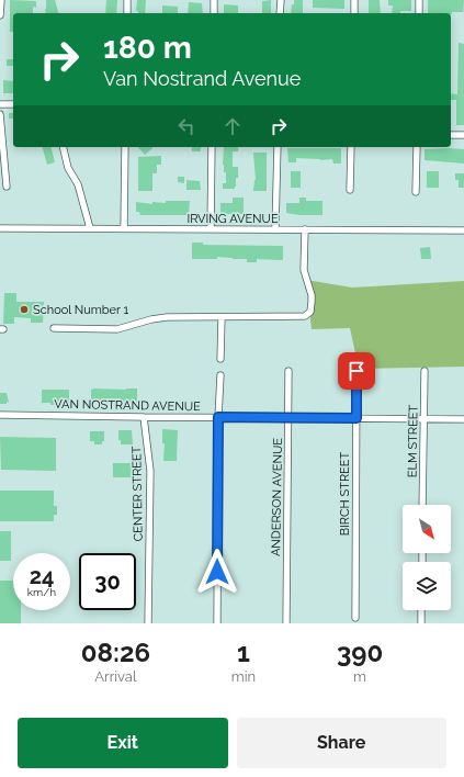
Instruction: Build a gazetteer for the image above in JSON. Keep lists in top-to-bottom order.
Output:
{
  "streets": {
    "street": [
      "IRVING AVENUE",
      "VAN NOSTRAND AVENUE",
      "ELM STREET",
      "CENTER STREET",
      "BIRCH STREET",
      "ANDERSON AVENUE"
    ]
  },
  "crossings": [
    ["VAN NOSTRAND AVENUE", "ELM STREET"],
    ["VAN NOSTRAND AVENUE", "CENTER STREET"],
    ["VAN NOSTRAND AVENUE", "BIRCH STREET"],
    ["VAN NOSTRAND AVENUE", "ANDERSON AVENUE"]
  ],
  "places": ["School Number 1"],
  "north": "bottom right",
  "page": {
    "turn": ["180 m", "Van Nostrand Avenue"],
    "speed": "24 km/h",
    "limit": "30",
    "eta": [
      "08:26",
      "Arrival",
      "1",
      "min",
      "390",
      "m"
    ],
    "buttons": ["Exit", "Share"]
  }
}
